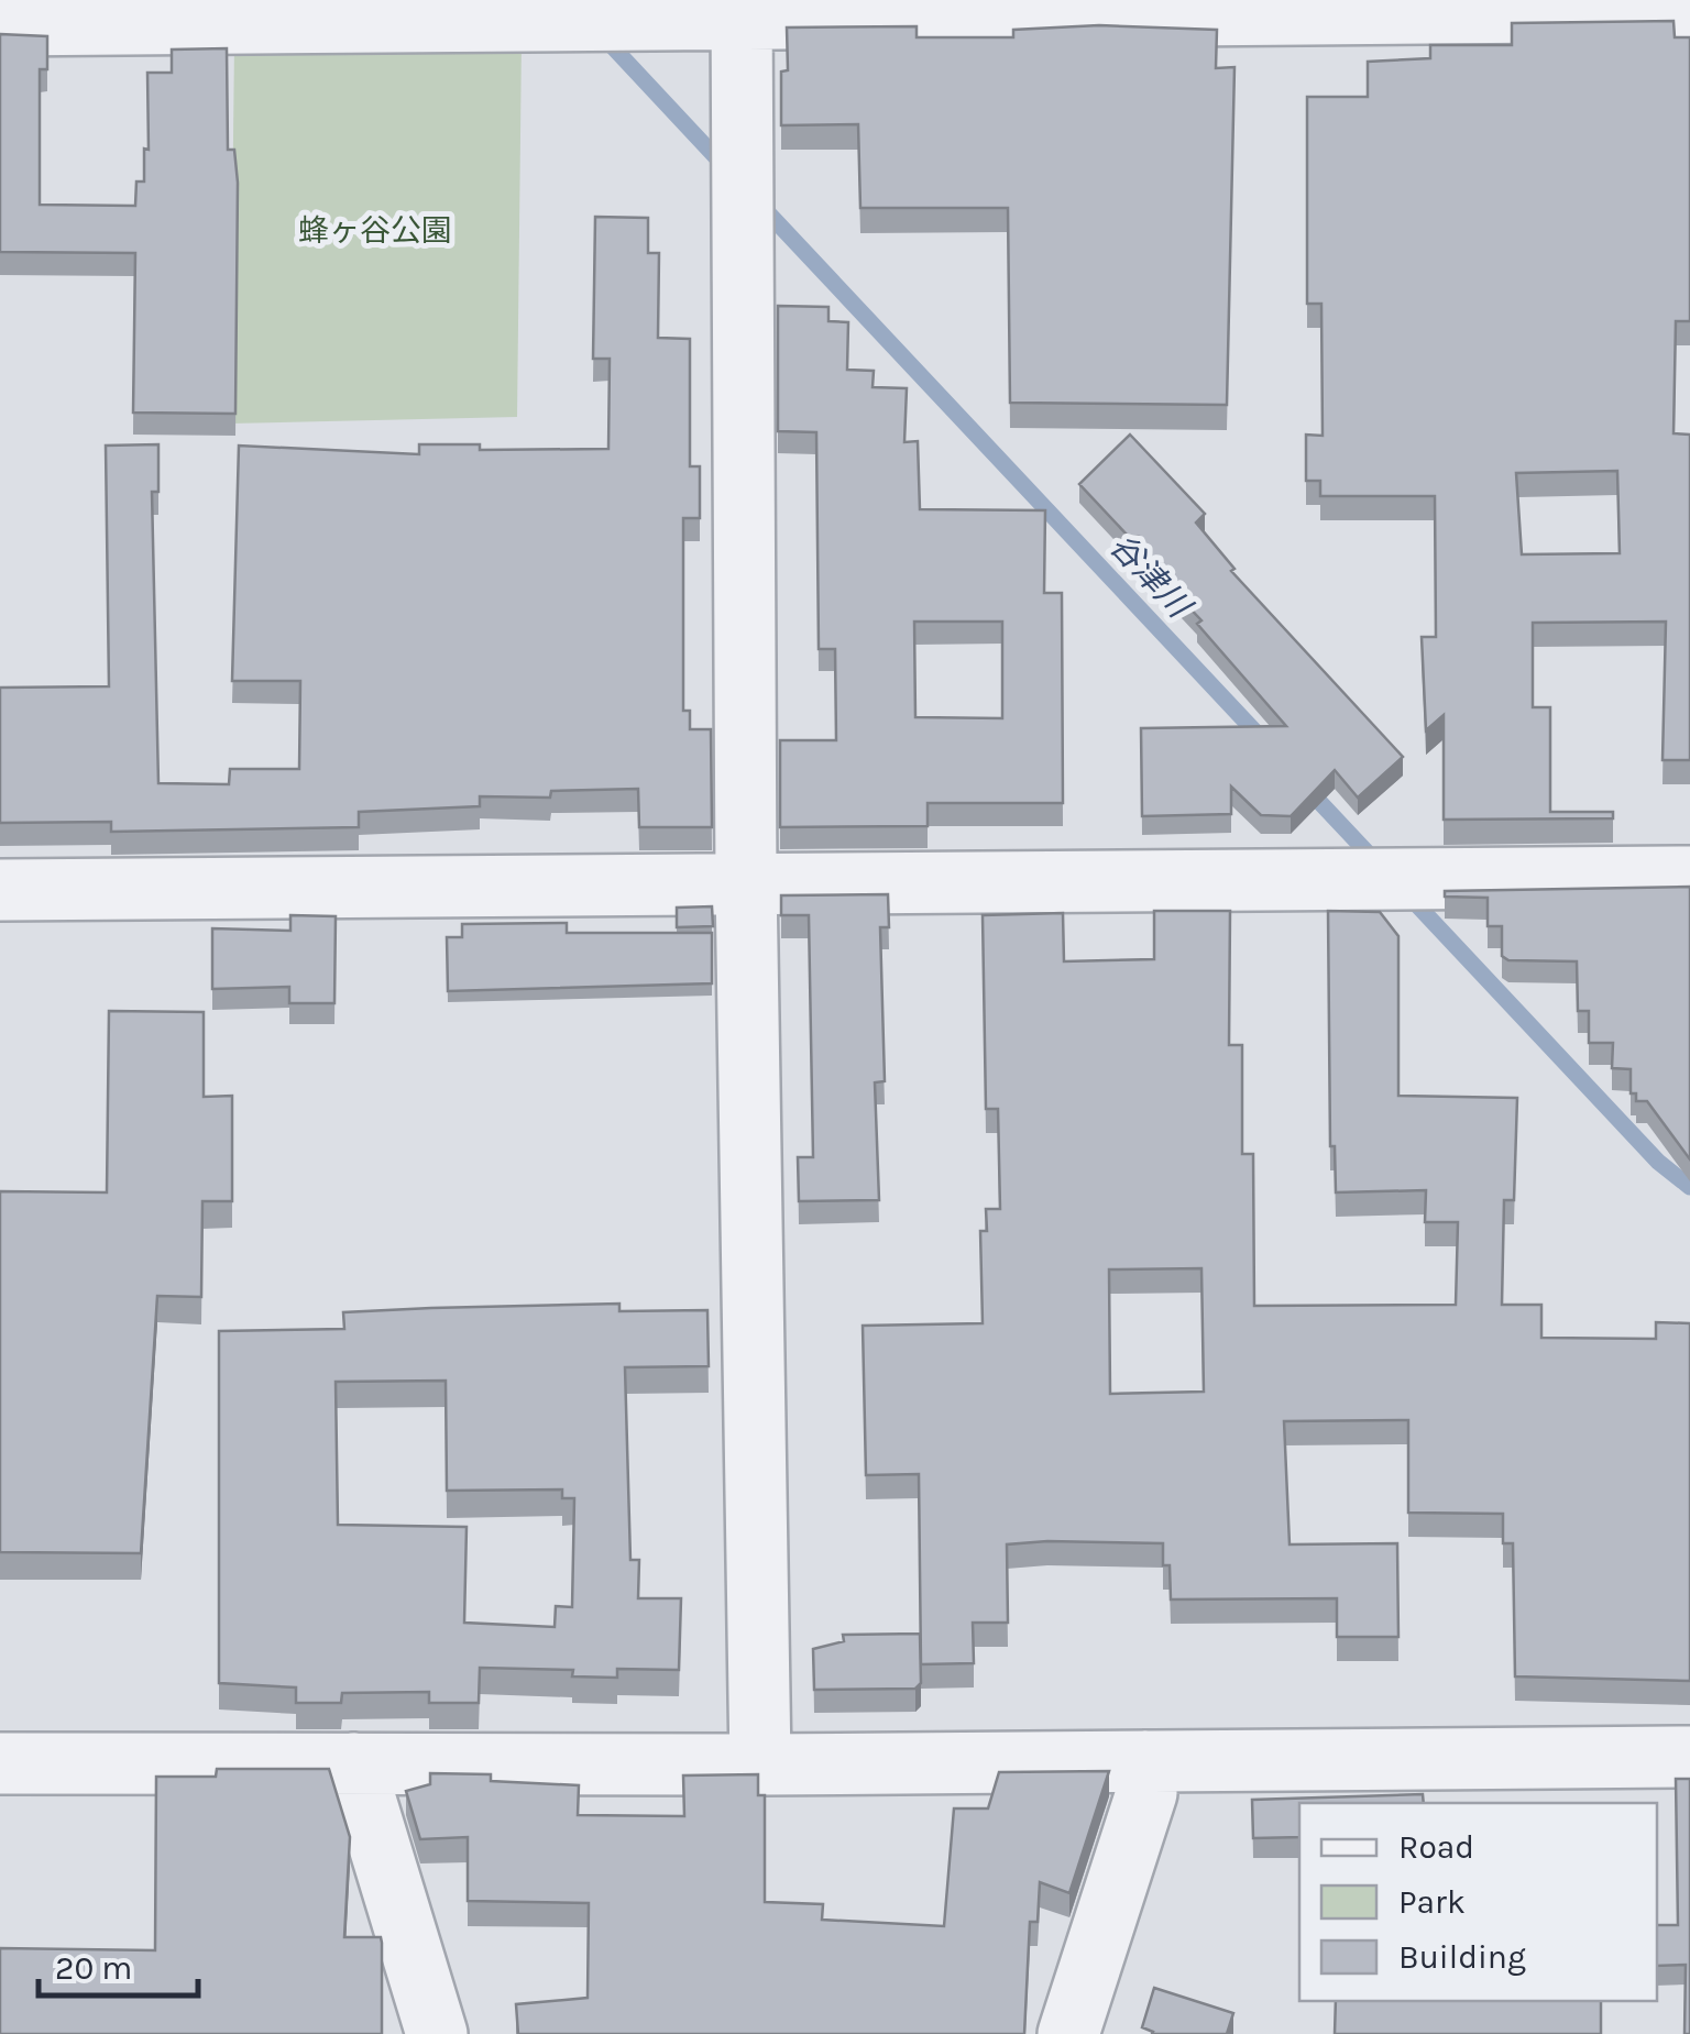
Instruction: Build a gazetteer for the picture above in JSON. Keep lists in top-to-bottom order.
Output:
{
  "water": ["谷津川"],
  "parks": ["蜂ヶ谷公園"],
  "legend": ["Road", "Park", "Building"],
  "scale_bar": "20 m"
}
